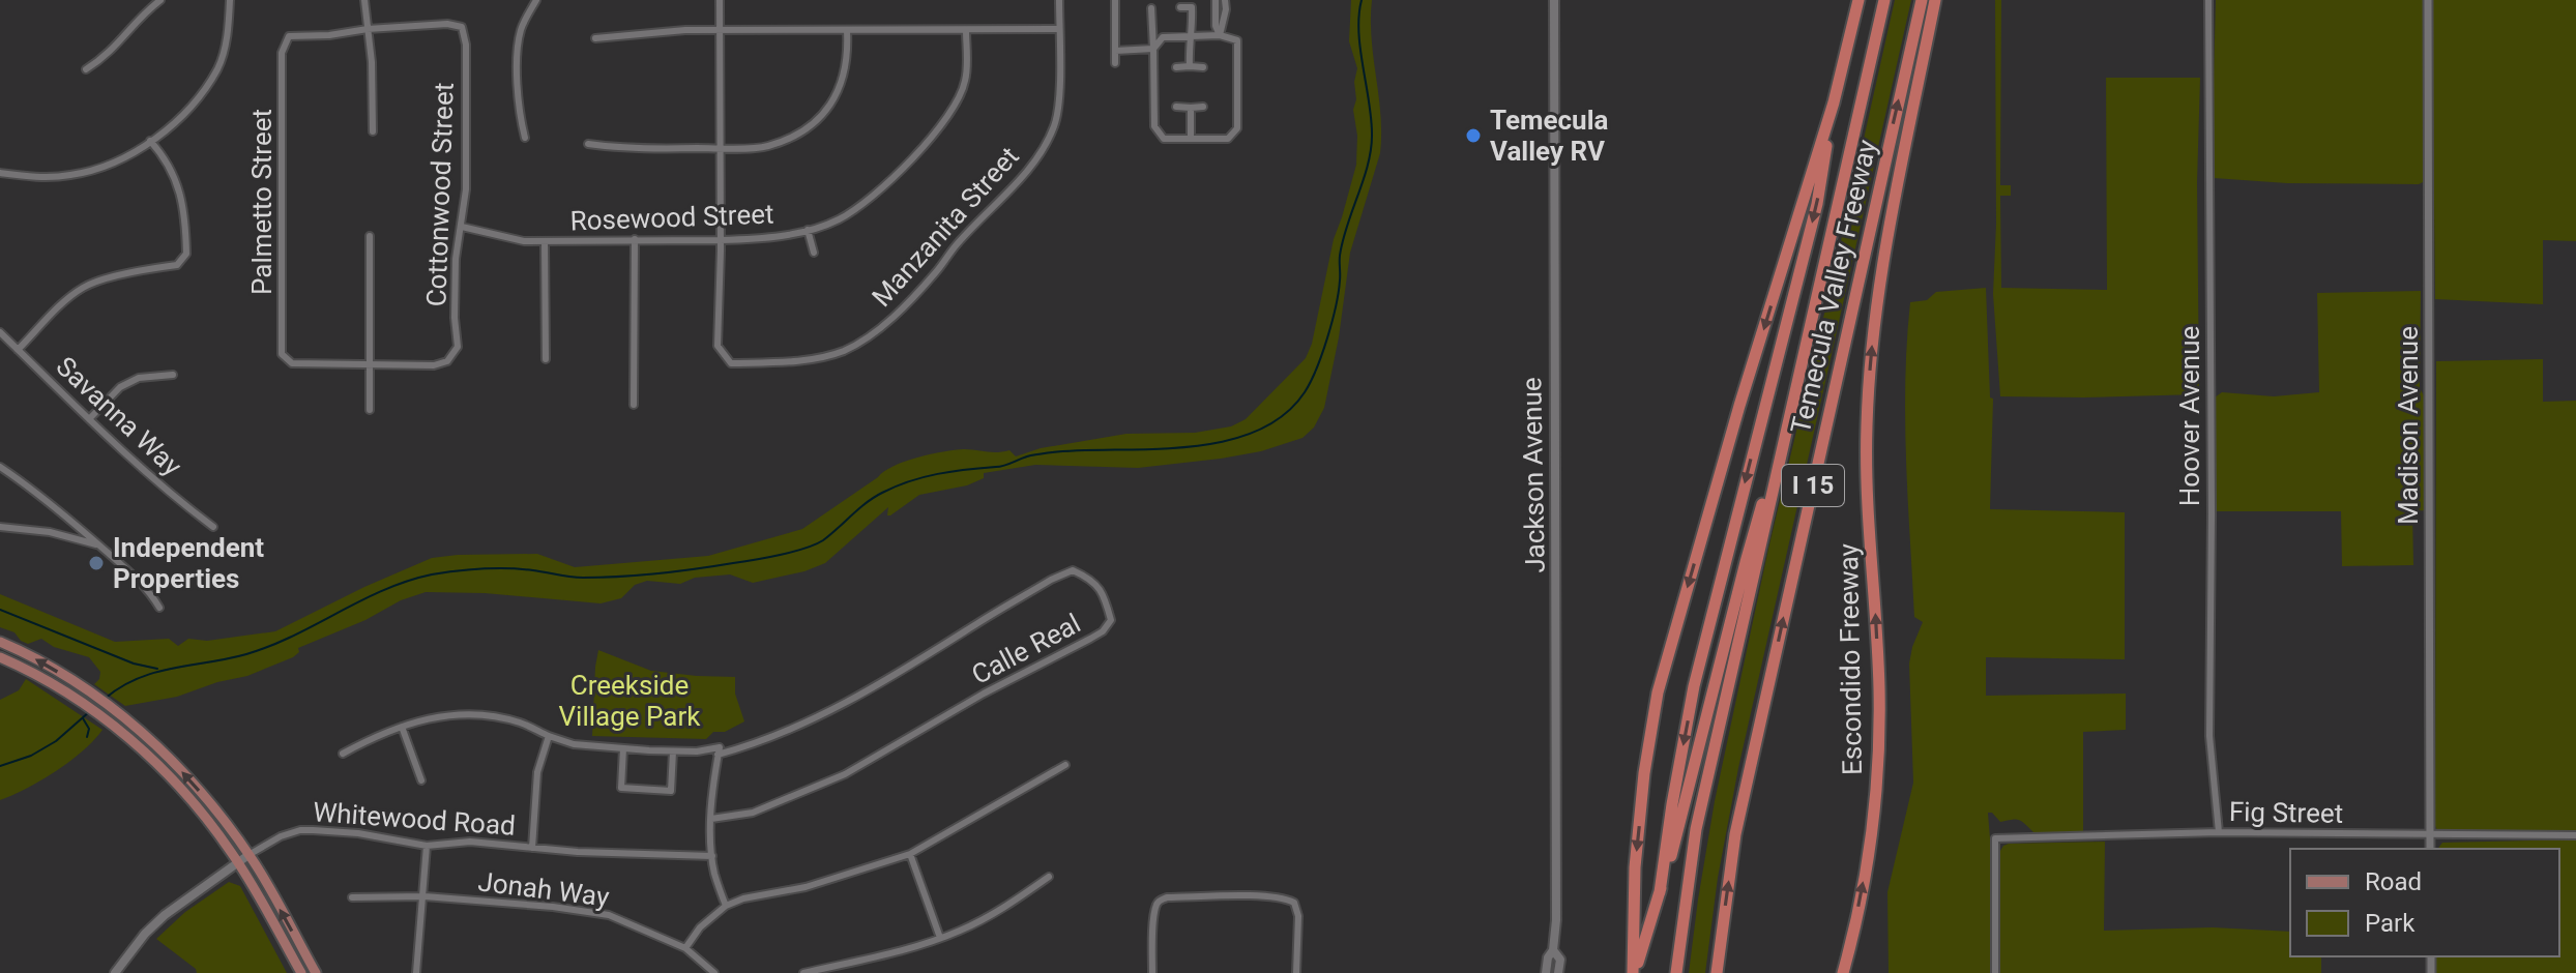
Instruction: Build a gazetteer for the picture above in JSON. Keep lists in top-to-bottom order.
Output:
{
  "streets": {
    "highway": ["Temecula Valley Freeway", "I 15", "Escondido Freeway"],
    "main road": ["Jackson Avenue", "Whitewood Road"],
    "street": [
      "Cottonwood Street",
      "Palmetto Street",
      "Rosewood Street",
      "Manzanita Street",
      "Savanna Way",
      "Hoover Avenue",
      "Madison Avenue",
      "Calle Real",
      "Fig Street",
      "Jonah Way"
    ]
  },
  "crossings": [
    ["Cottonwood Street", "Palmetto Street"],
    ["Cottonwood Street", "Rosewood Street"],
    ["Rosewood Street", "Manzanita Street"],
    ["Temecula Valley Freeway", "I 15"],
    ["Hoover Avenue", "Fig Street"],
    ["Madison Avenue", "Fig Street"]
  ],
  "parks": ["Creekside Village Park"],
  "places": ["Temecula Valley RV", "Independent Properties"],
  "legend": ["Road", "Park"]
}
